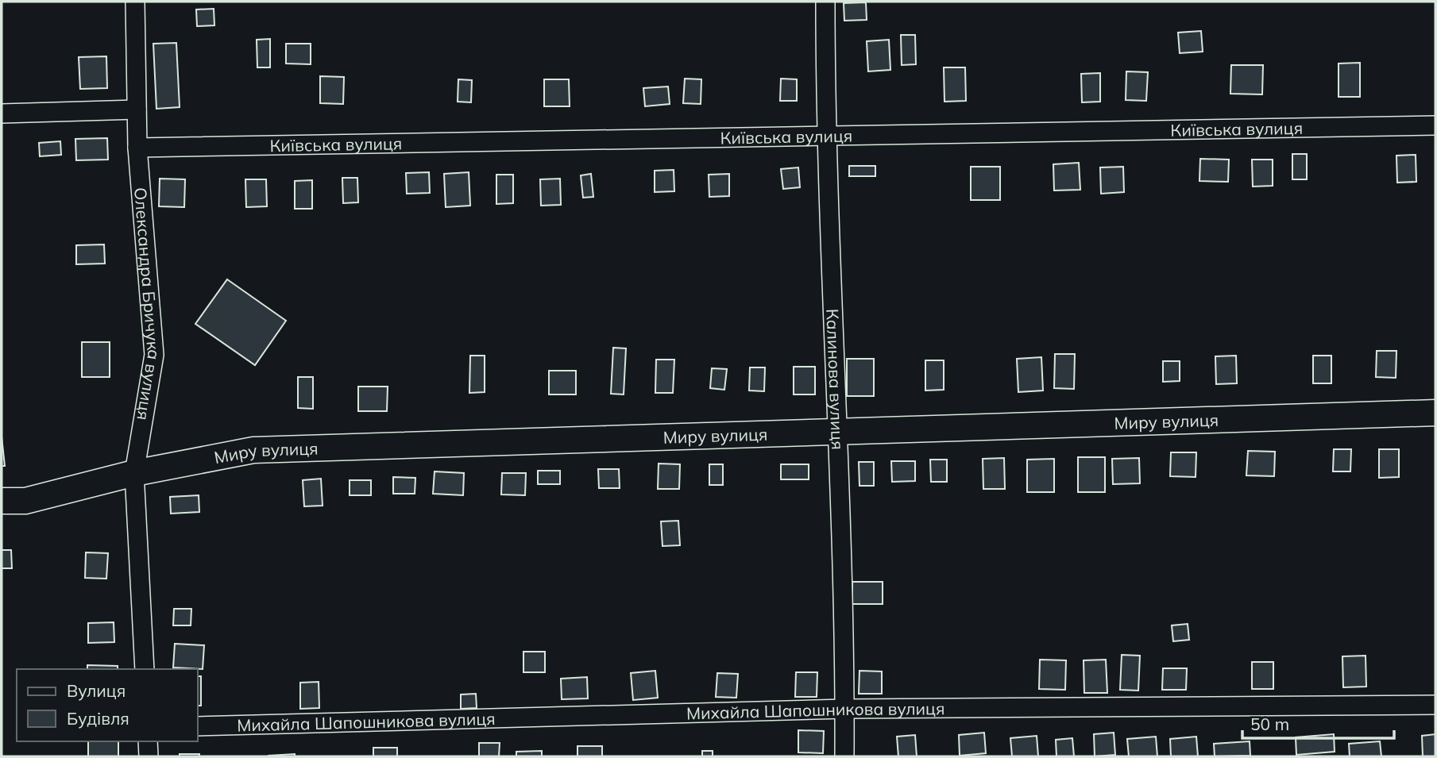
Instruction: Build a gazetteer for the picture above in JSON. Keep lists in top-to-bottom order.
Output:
{
  "streets": {
    "main road": ["Миру вулиця"],
    "street": [
      "Київська вулиця",
      "Олександра Бричука вулиця",
      "Калинова вулиця",
      "Михайла Шапошникова вулиця"
    ]
  },
  "crossings": [
    ["Київська вулиця", "Олександра Бричука вулиця"],
    ["Київська вулиця", "Калинова вулиця"],
    ["Олександра Бричука вулиця", "Миру вулиця"],
    ["Калинова вулиця", "Миру вулиця"],
    ["Калинова вулиця", "Михайла Шапошникова вулиця"]
  ],
  "legend": ["Вулиця", "Будівля"],
  "scale_bar": "50 m"
}
